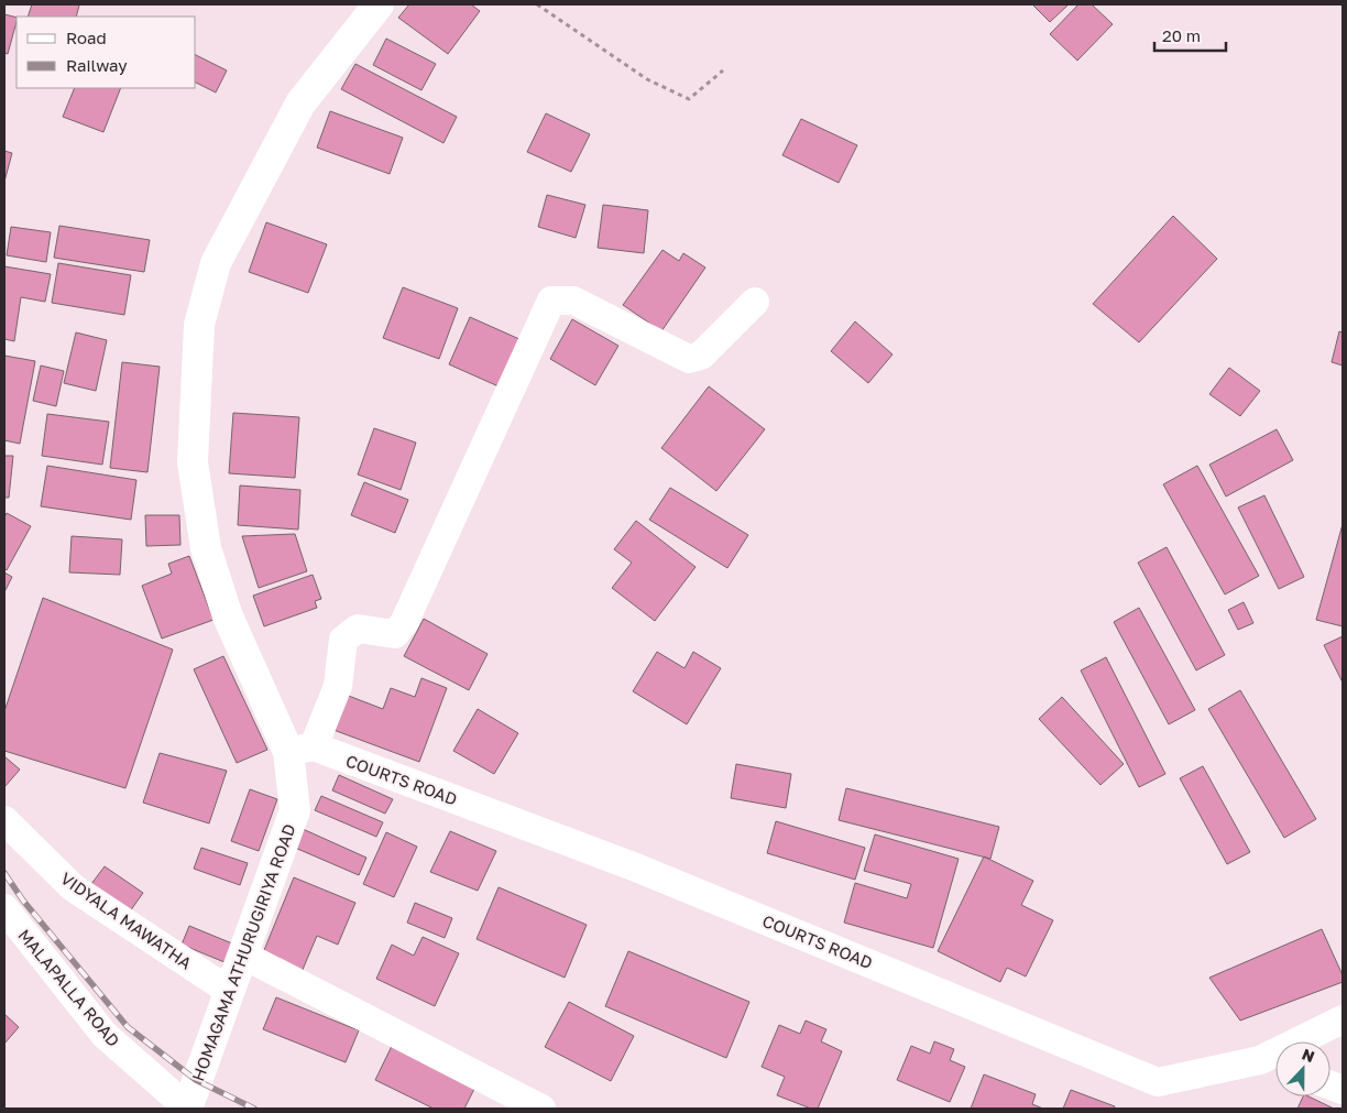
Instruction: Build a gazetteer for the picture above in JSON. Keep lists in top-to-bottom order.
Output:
{
  "streets": {
    "main road": ["HOMAGAMA ATHURUGIRIYA ROAD"],
    "street": ["COURTS ROAD", "VIDYALA MAWATHA", "MALAPALLA ROAD"]
  },
  "crossings": [
    ["COURTS ROAD", "HOMAGAMA ATHURUGIRIYA ROAD"],
    ["VIDYALA MAWATHA", "HOMAGAMA ATHURUGIRIYA ROAD"],
    ["HOMAGAMA ATHURUGIRIYA ROAD", "MALAPALLA ROAD"]
  ],
  "legend": ["Road", "Railway"],
  "scale_bar": "20 m",
  "north": "top"
}
